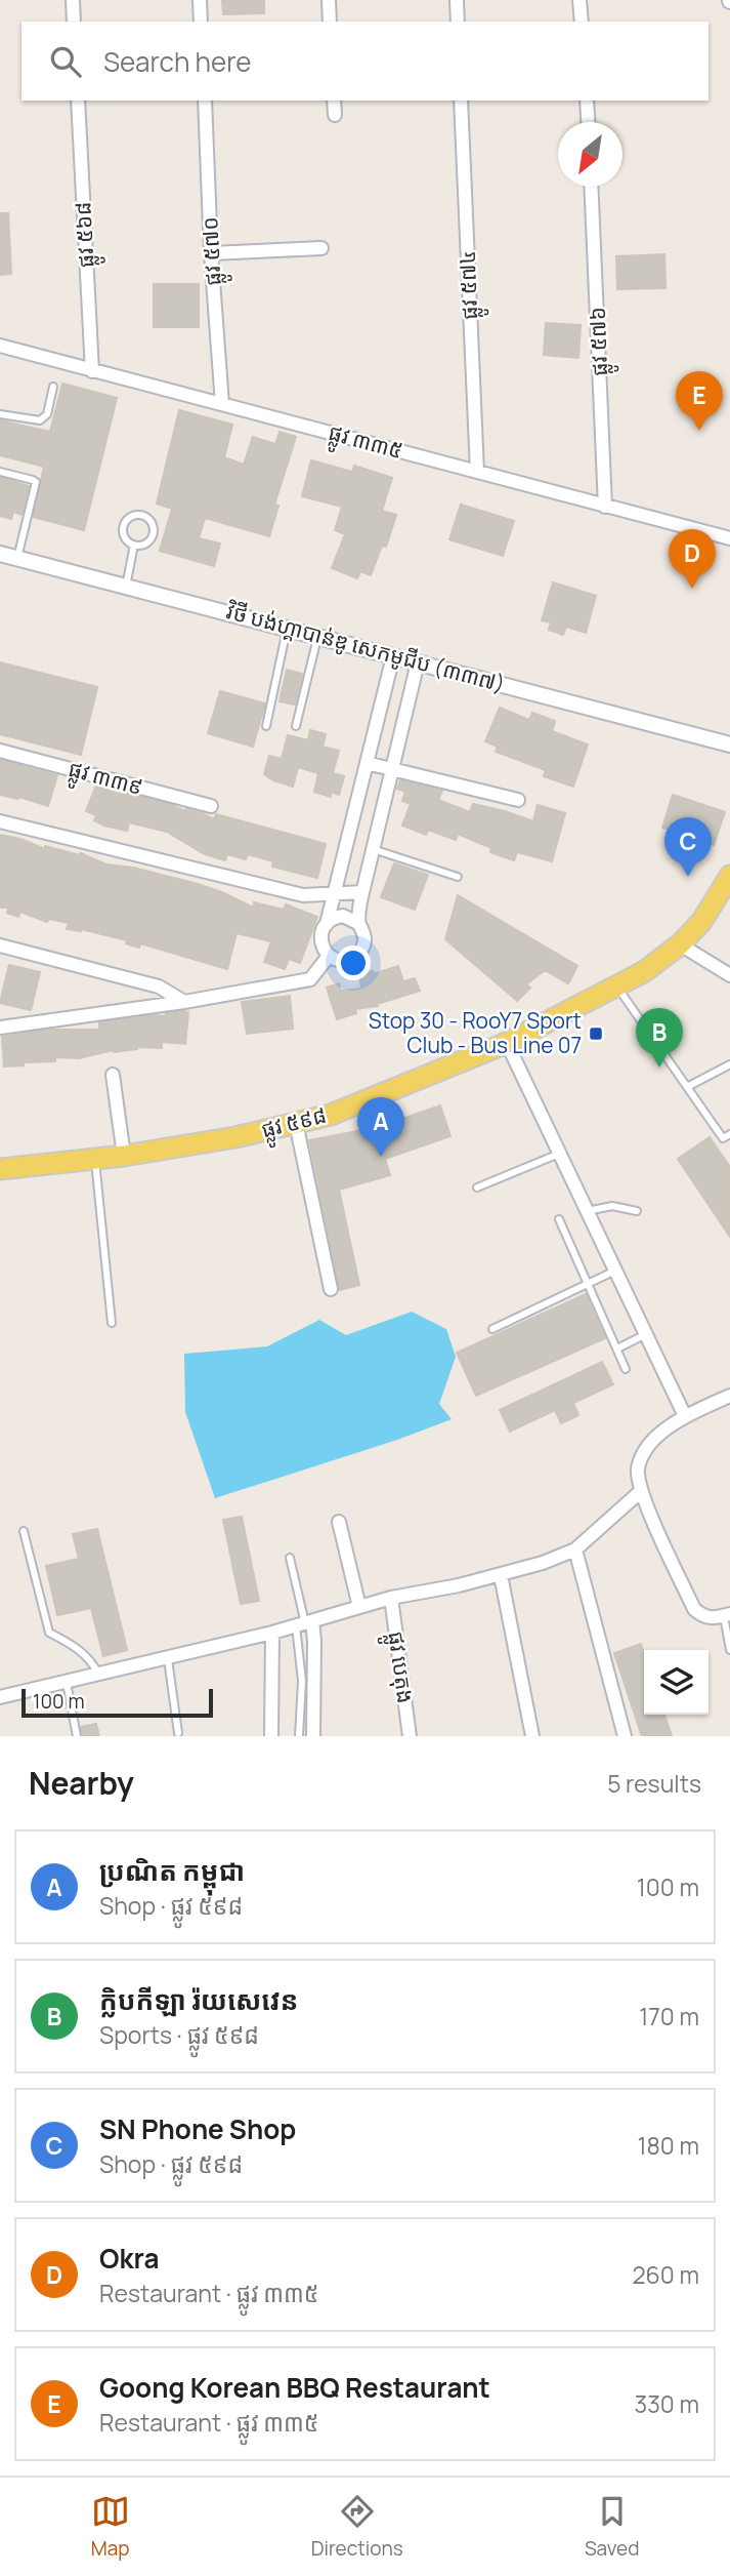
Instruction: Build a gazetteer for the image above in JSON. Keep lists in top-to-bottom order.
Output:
{
  "streets": {
    "main road": ["ផ្លូវ ៥៩៨"],
    "street": [
      "ផ្លូវ ៥៦៨",
      "ផ្លូវ ៥៧០",
      "ផ្លូវ ៥៧៤",
      "ផ្លូវ ៥៧៦",
      "ផ្លូវ ៣៣៥",
      "វិថី បង់ហ្គាបាន់ឌូ សេកមូជីប (៣៣៧)",
      "ផ្លូវ ៣៣៩",
      "ផ្លូវ បេតុង"
    ]
  },
  "crossings": [
    ["ផ្លូវ ៥៦៨", "ផ្លូវ ៣៣៥"],
    ["ផ្លូវ ៥៧០", "ផ្លូវ ៣៣៥"],
    ["ផ្លូវ ៥៧៤", "ផ្លូវ ៣៣៥"],
    ["ផ្លូវ ៥៧៦", "ផ្លូវ ៣៣៥"]
  ],
  "places": {
    "transit": ["Stop 30 - RooY7 Sport Club - Bus Line 07"]
  },
  "scale_bar": "100 m",
  "north": "bottom left",
  "page": {
    "search": "Search here",
    "pins": [
      "E",
      "D",
      "C",
      "B",
      "A"
    ],
    "scale": "100 m",
    "heading": ["Nearby", "5 results"],
    "list": [
      {
        "mark": "A",
        "name": "ប្រណិត កម្ពុជា",
        "note": "Shop · ផ្លូវ ៥៩៨",
        "value": "100 m"
      },
      {
        "mark": "B",
        "name": "ក្លិបកីឡា រ៉យសេវេន",
        "note": "Sports · ផ្លូវ ៥៩៨",
        "value": "170 m"
      },
      {
        "mark": "C",
        "name": "SN Phone Shop",
        "note": "Shop · ផ្លូវ ៥៩៨",
        "value": "180 m"
      },
      {
        "mark": "D",
        "name": "Okra",
        "note": "Restaurant · ផ្លូវ ៣៣៥",
        "value": "260 m"
      },
      {
        "mark": "E",
        "name": "Goong Korean BBQ Restaurant",
        "note": "Restaurant · ផ្លូវ ៣៣៥",
        "value": "330 m"
      }
    ],
    "nav": ["Map", "Directions", "Saved"]
  }
}
